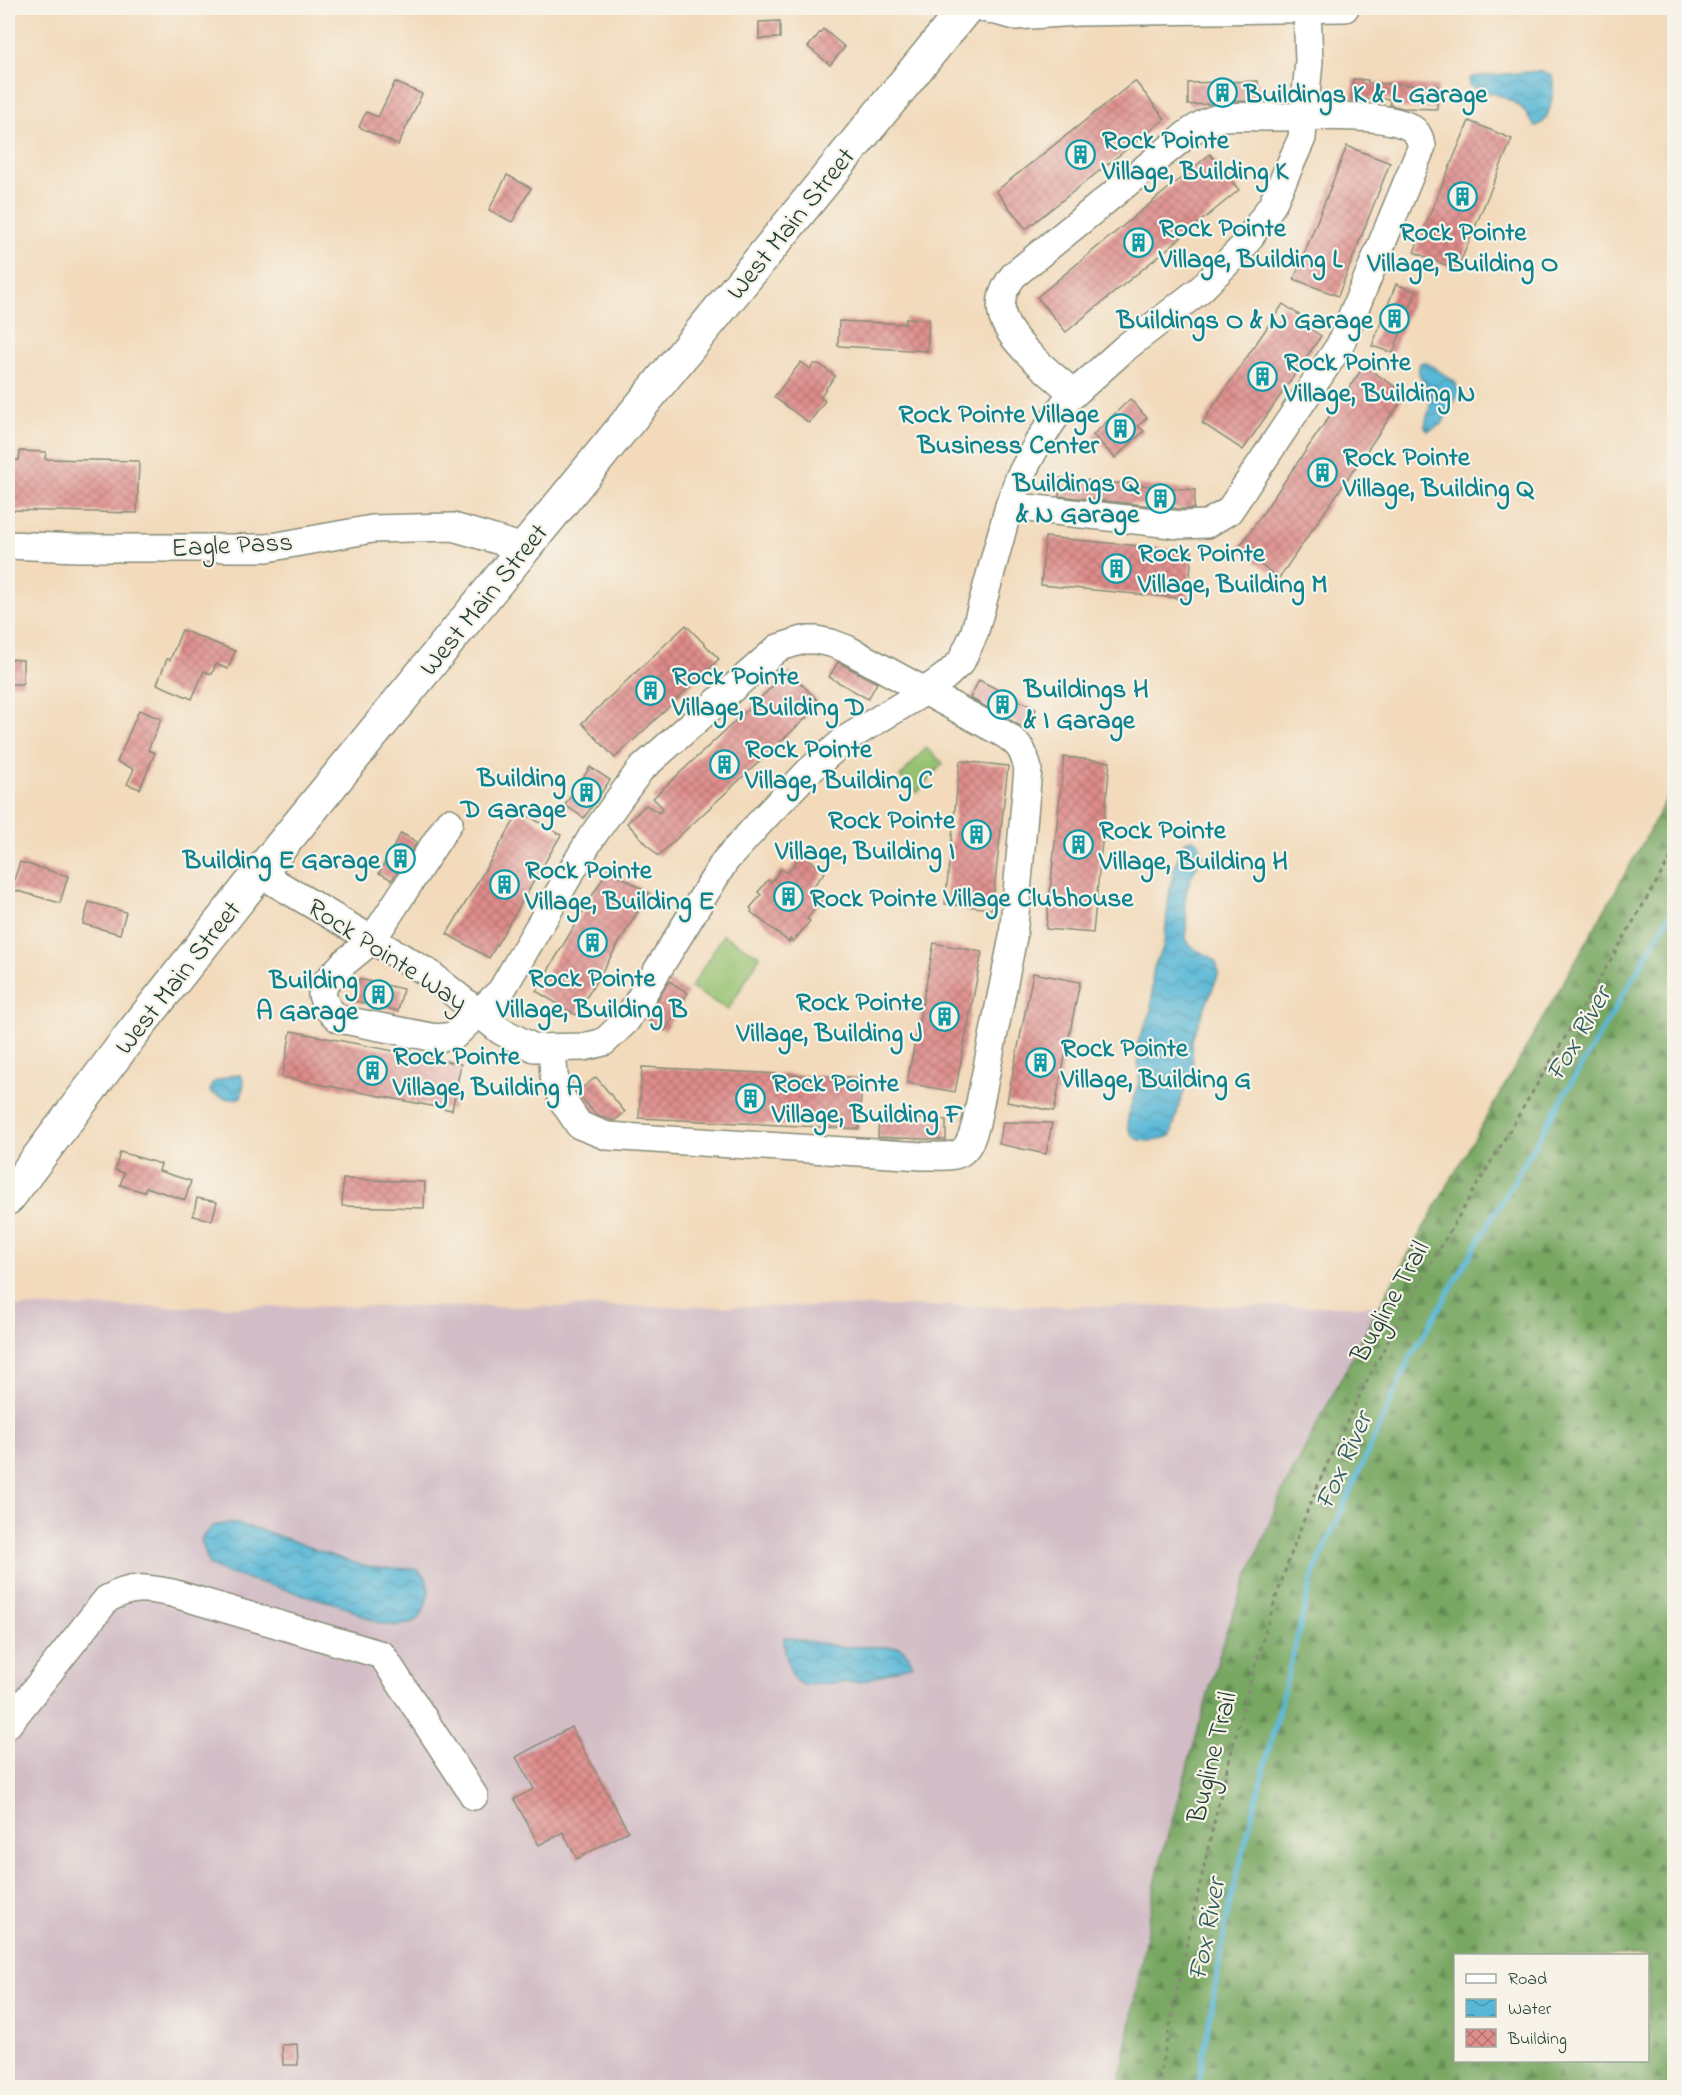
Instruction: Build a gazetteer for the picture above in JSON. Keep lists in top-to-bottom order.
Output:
{
  "streets": {
    "main road": ["West Main Street"],
    "street": ["Eagle Pass", "Rock Pointe Way"],
    "path": ["Bugline Trail"]
  },
  "crossings": [
    ["West Main Street", "Eagle Pass"],
    ["West Main Street", "Rock Pointe Way"]
  ],
  "water": ["Fox River"],
  "places": {
    "building": [
      "Buildings K & L Garage",
      "Rock Pointe Village, Building K",
      "Rock Pointe Village, Building O",
      "Rock Pointe Village, Building L",
      "Buildings O & N Garage",
      "Rock Pointe Village, Building N",
      "Rock Pointe Village Business Center",
      "Rock Pointe Village, Building Q",
      "Buildings Q & N Garage",
      "Rock Pointe Village, Building M",
      "Rock Pointe Village, Building D",
      "Buildings H & I Garage",
      "Rock Pointe Village, Building C",
      "Building D Garage",
      "Rock Pointe Village, Building I",
      "Rock Pointe Village, Building H",
      "Building E Garage",
      "Rock Pointe Village, Building E",
      "Rock Pointe Village Clubhouse",
      "Rock Pointe Village, Building B",
      "Building A Garage",
      "Rock Pointe Village, Building J",
      "Rock Pointe Village, Building G",
      "Rock Pointe Village, Building A",
      "Rock Pointe Village, Building F"
    ]
  },
  "legend": ["Road", "Water", "Building"]
}
